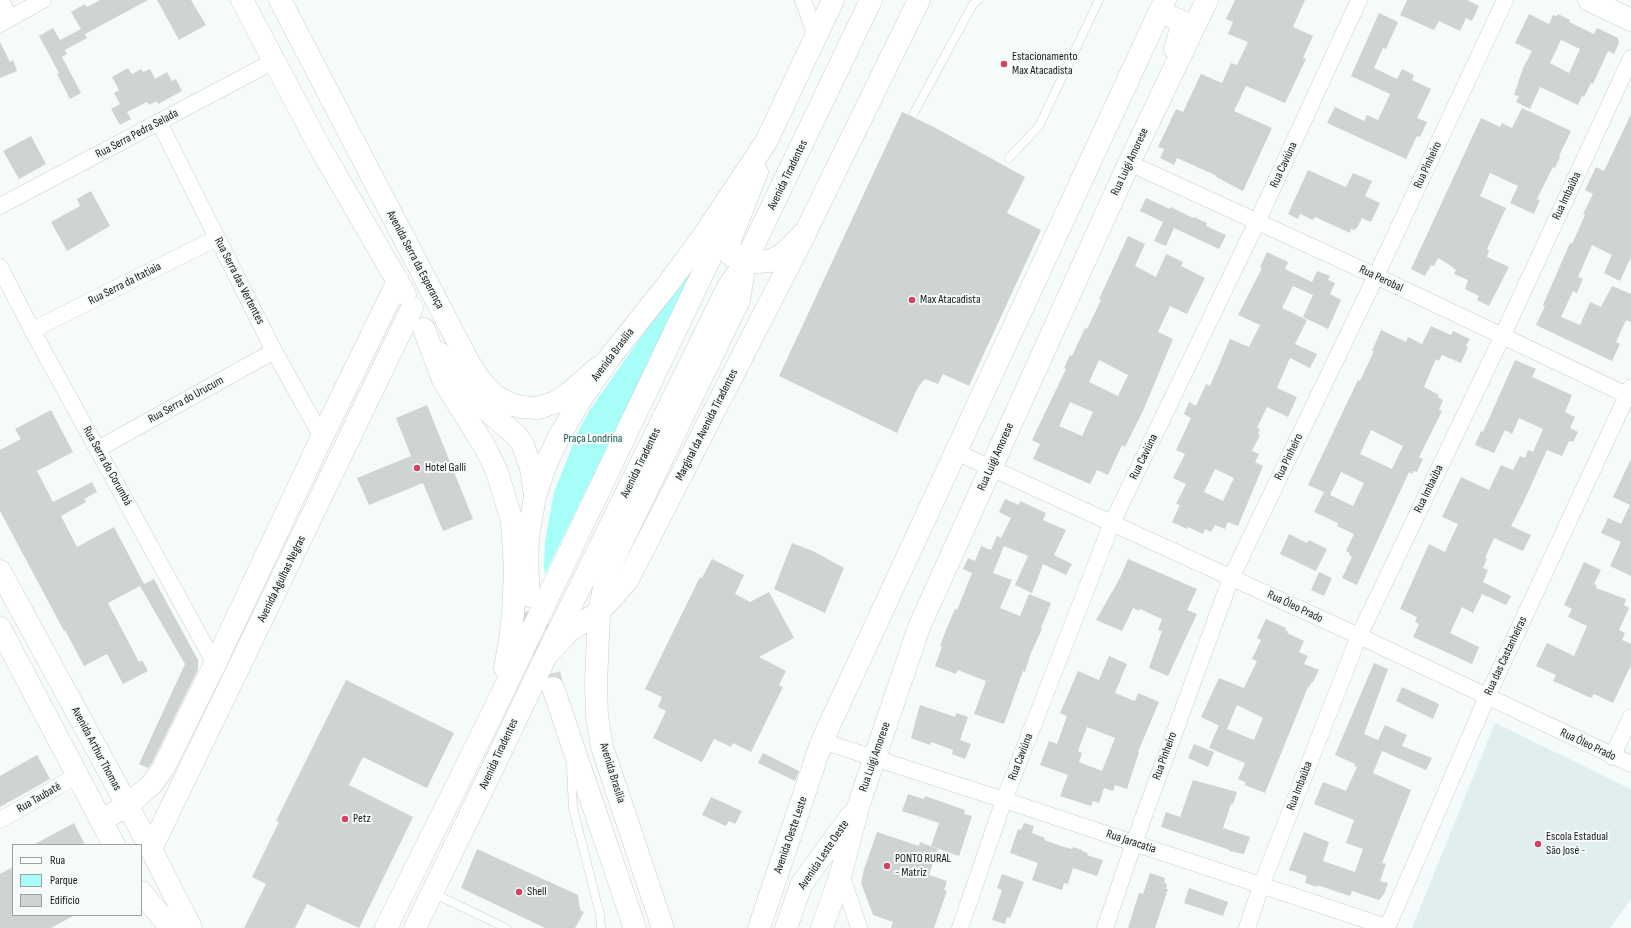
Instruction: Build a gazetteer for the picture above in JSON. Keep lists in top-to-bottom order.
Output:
{
  "streets": {
    "main road": [
      "Rua Luigi Amorese",
      "Avenida Tiradentes",
      "Avenida Serra da Esperança",
      "Avenida Brasília",
      "Marginal da Avenida Tiradentes",
      "Avenida Agulhas Negras",
      "Avenida Arthur Thomas",
      "Avenida Oeste Leste",
      "Avenida Leste Oeste"
    ],
    "street": [
      "Rua Serra Pedra Selada",
      "Rua Caviúna",
      "Rua Pinheiro",
      "Rua Imbaúba",
      "Rua Perobal",
      "Rua Serra das Vertentes",
      "Rua Serra da Itatiaia",
      "Rua Serra do Urucum",
      "Rua Serra do Corumbá",
      "Rua Óleo Prado",
      "Rua das Castanheiras",
      "Rua Taubaté",
      "Rua Jaracatia"
    ]
  },
  "crossings": [
    ["Rua Serra Pedra Selada", "Avenida Serra da Esperança"],
    ["Rua Serra Pedra Selada", "Rua Serra das Vertentes"],
    ["Rua Luigi Amorese", "Rua Perobal"],
    ["Rua Luigi Amorese", "Rua Óleo Prado"],
    ["Rua Luigi Amorese", "Rua Jaracatia"],
    ["Rua Luigi Amorese", "Avenida Leste Oeste"],
    ["Rua Caviúna", "Rua Perobal"],
    ["Rua Caviúna", "Rua Óleo Prado"],
    ["Rua Caviúna", "Rua Jaracatia"],
    ["Rua Pinheiro", "Rua Perobal"],
    ["Rua Pinheiro", "Rua Óleo Prado"],
    ["Rua Pinheiro", "Rua Jaracatia"],
    ["Avenida Tiradentes", "Avenida Brasília"],
    ["Avenida Tiradentes", "Marginal da Avenida Tiradentes"],
    ["Rua Imbaúba", "Rua Perobal"],
    ["Rua Imbaúba", "Rua Óleo Prado"],
    ["Rua Imbaúba", "Rua Jaracatia"],
    ["Avenida Serra da Esperança", "Avenida Brasília"],
    ["Avenida Serra da Esperança", "Avenida Agulhas Negras"],
    ["Rua Perobal", "Rua das Castanheiras"],
    ["Rua Serra das Vertentes", "Rua Serra da Itatiaia"],
    ["Rua Serra das Vertentes", "Rua Serra do Urucum"],
    ["Rua Serra das Vertentes", "Avenida Agulhas Negras"],
    ["Rua Serra da Itatiaia", "Rua Serra do Corumbá"],
    ["Avenida Brasília", "Marginal da Avenida Tiradentes"],
    ["Rua Serra do Urucum", "Rua Serra do Corumbá"],
    ["Rua Serra do Corumbá", "Avenida Agulhas Negras"],
    ["Avenida Agulhas Negras", "Avenida Arthur Thomas"],
    ["Rua Óleo Prado", "Rua das Castanheiras"],
    ["Rua das Castanheiras", "Rua Jaracatia"],
    ["Avenida Oeste Leste", "Rua Jaracatia"]
  ],
  "parks": ["Praça Londrina"],
  "places": [
    "Estacionamento Max Atacadista",
    "Max Atacadista",
    "Hotel Galli",
    "Petz",
    "Escola Estadual São José -",
    "PONTO RURAL - Matriz",
    "Shell"
  ],
  "legend": ["Rua", "Parque", "Edifício"]
}
